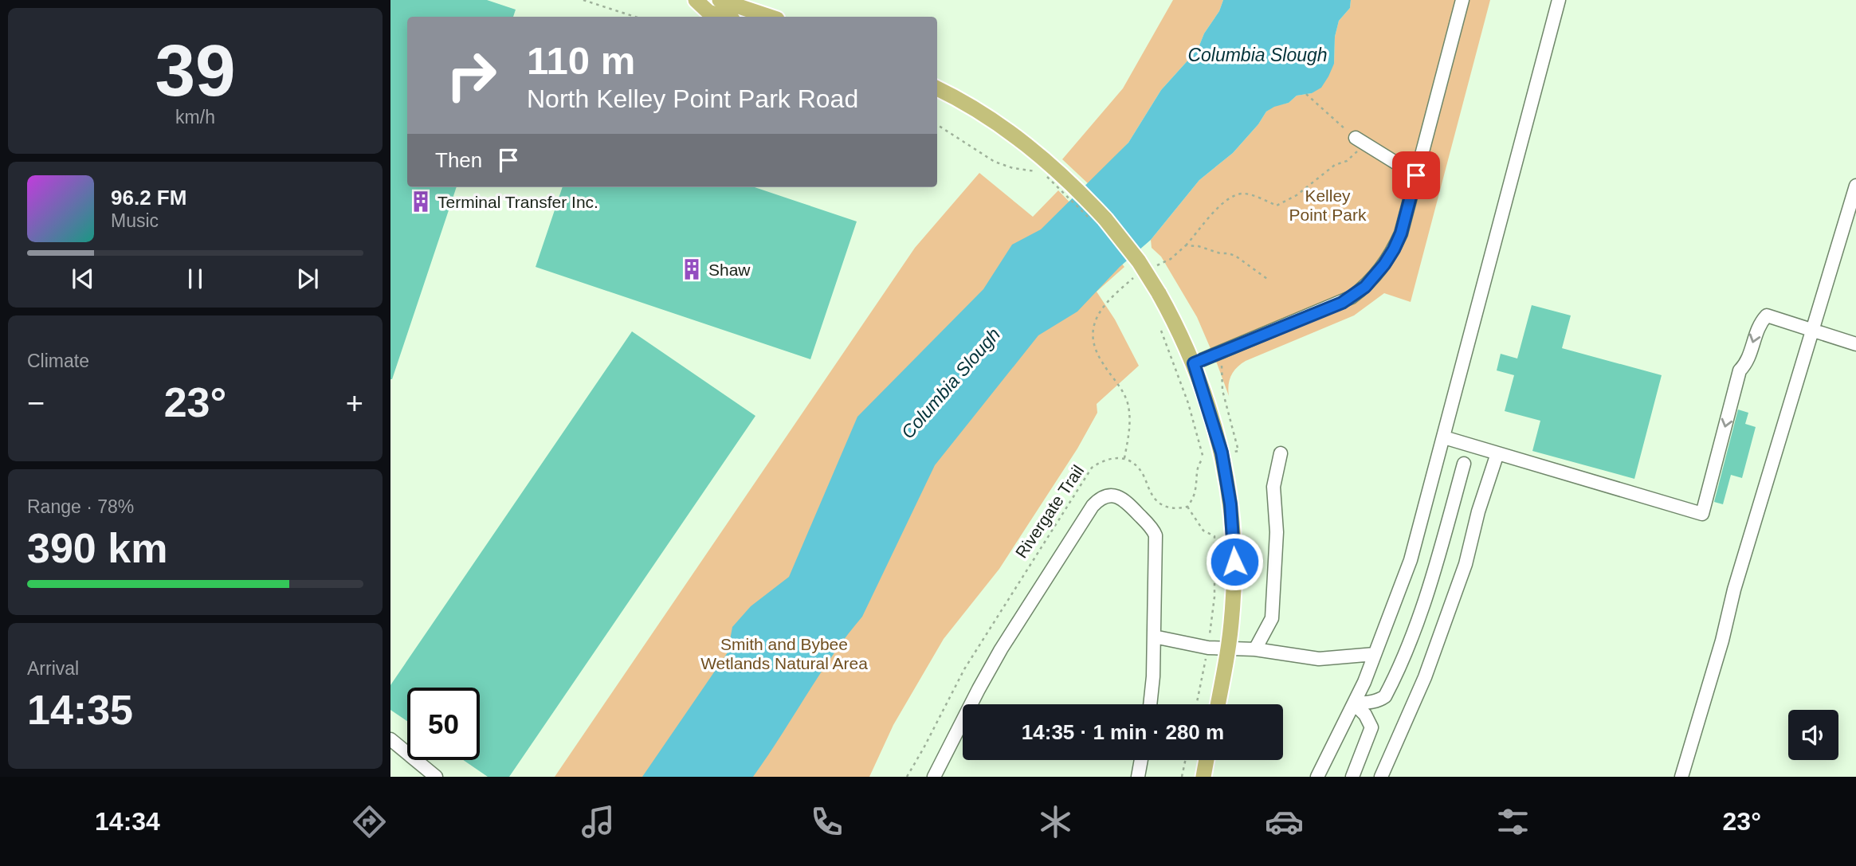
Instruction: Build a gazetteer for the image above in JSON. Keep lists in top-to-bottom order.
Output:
{
  "streets": {
    "path": ["Rivergate Trail"]
  },
  "water": ["Columbia Slough"],
  "parks": ["Kelley Point Park", "Smith and Bybee Wetlands Natural Area"],
  "places": {
    "building": ["Terminal Transfer Inc.", "Shaw"]
  },
  "page": {
    "tile": [
      ["39", "km/h"],
      "Climate",
      ["Range · 78%", "390 km"],
      ["Arrival", "14:35"]
    ],
    "turn": ["110 m", "North Kelley Point Park Road"],
    "then": "Then",
    "song": ["96.2 FM", "Music"],
    "heat": ["−", "23°", "+"],
    "limit": "50",
    "trip": "14:35 · 1 min · 280 m",
    "tabs": ["14:34", "23°"]
  }
}
